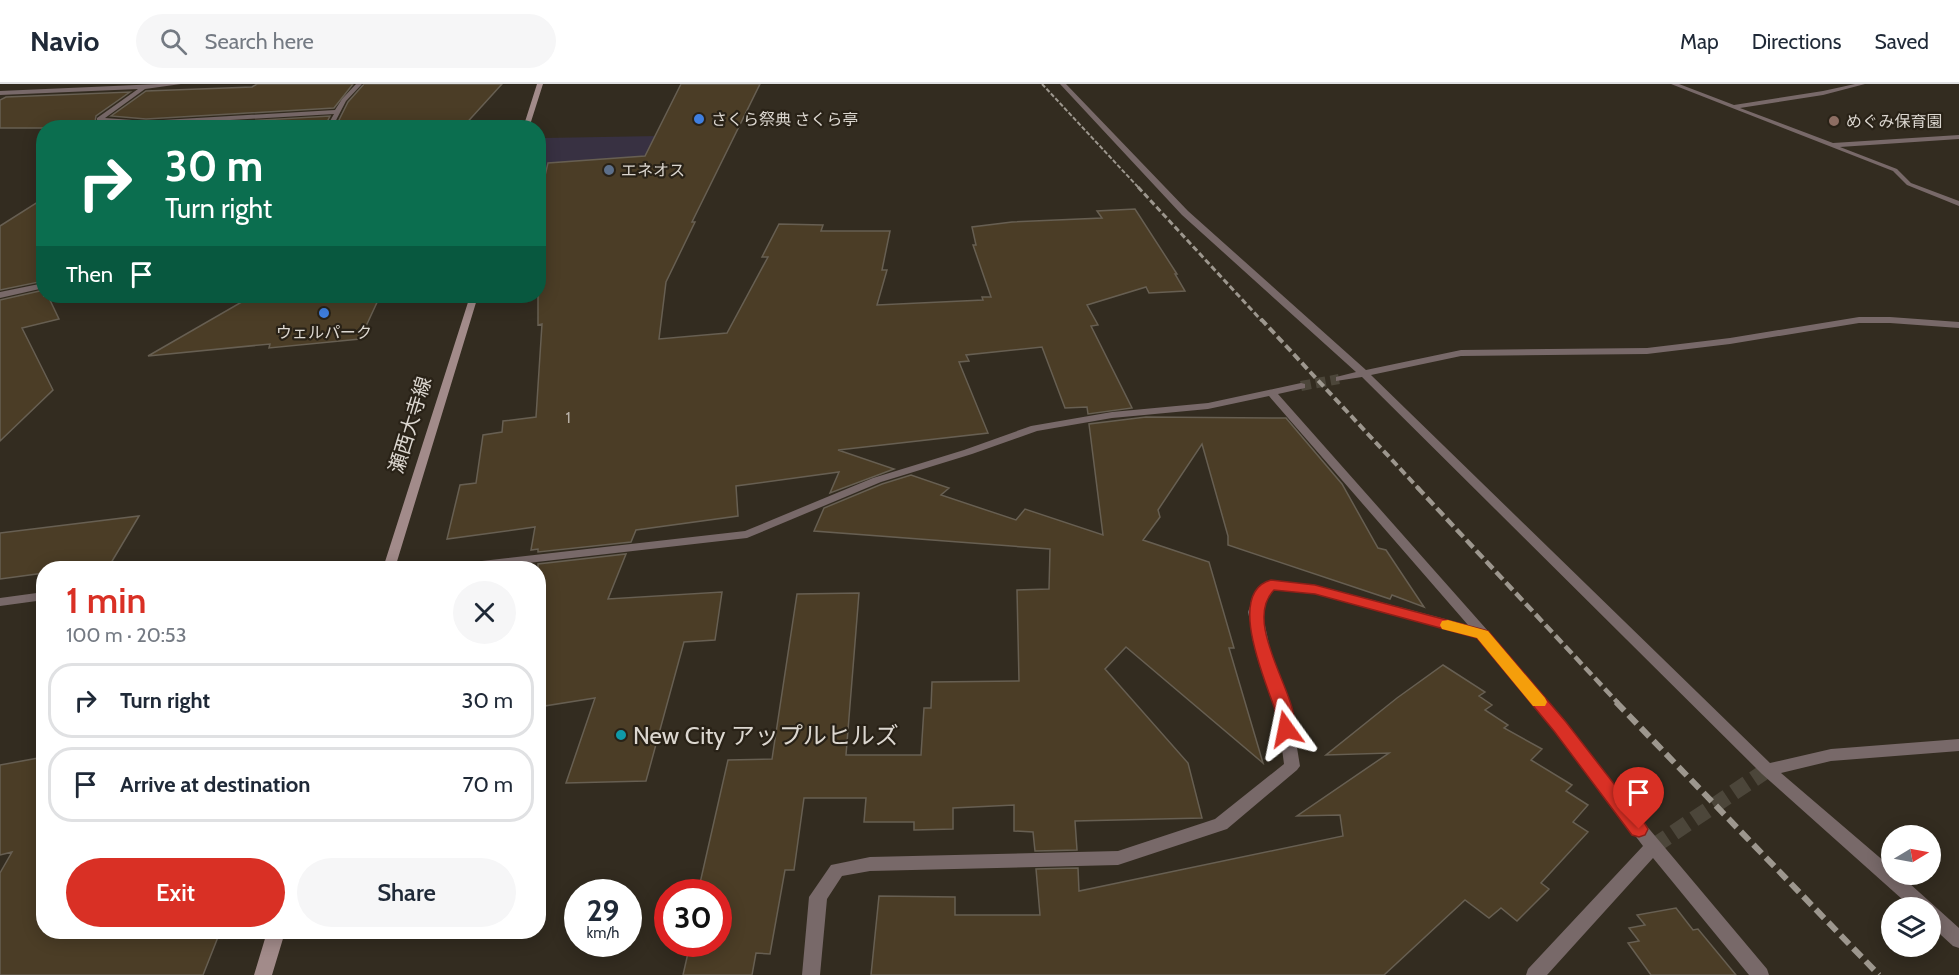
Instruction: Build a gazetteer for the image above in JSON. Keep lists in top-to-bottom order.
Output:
{
  "streets": {
    "main road": ["瀬西大寺線"]
  },
  "places": [
    "さくら祭典 さくら亭",
    "めぐみ保育園",
    "エネオス",
    "ウェルパーク",
    "New City アップルヒルズ"
  ],
  "house_numbers": ["1"],
  "north": "right",
  "page": {
    "header": "Navio",
    "search": "Search here",
    "nav": ["Map", "Directions", "Saved"],
    "turn": ["30 m", "Turn right"],
    "then": "Then",
    "heading": ["1 min", "100 m · 20:53"],
    "list": [
      {
        "name": "Turn right",
        "value": "30 m"
      },
      {
        "name": "Arrive at destination",
        "value": "70 m"
      }
    ],
    "buttons": ["Exit", "Share"],
    "speed": "29 km/h",
    "limit": "30"
  }
}
